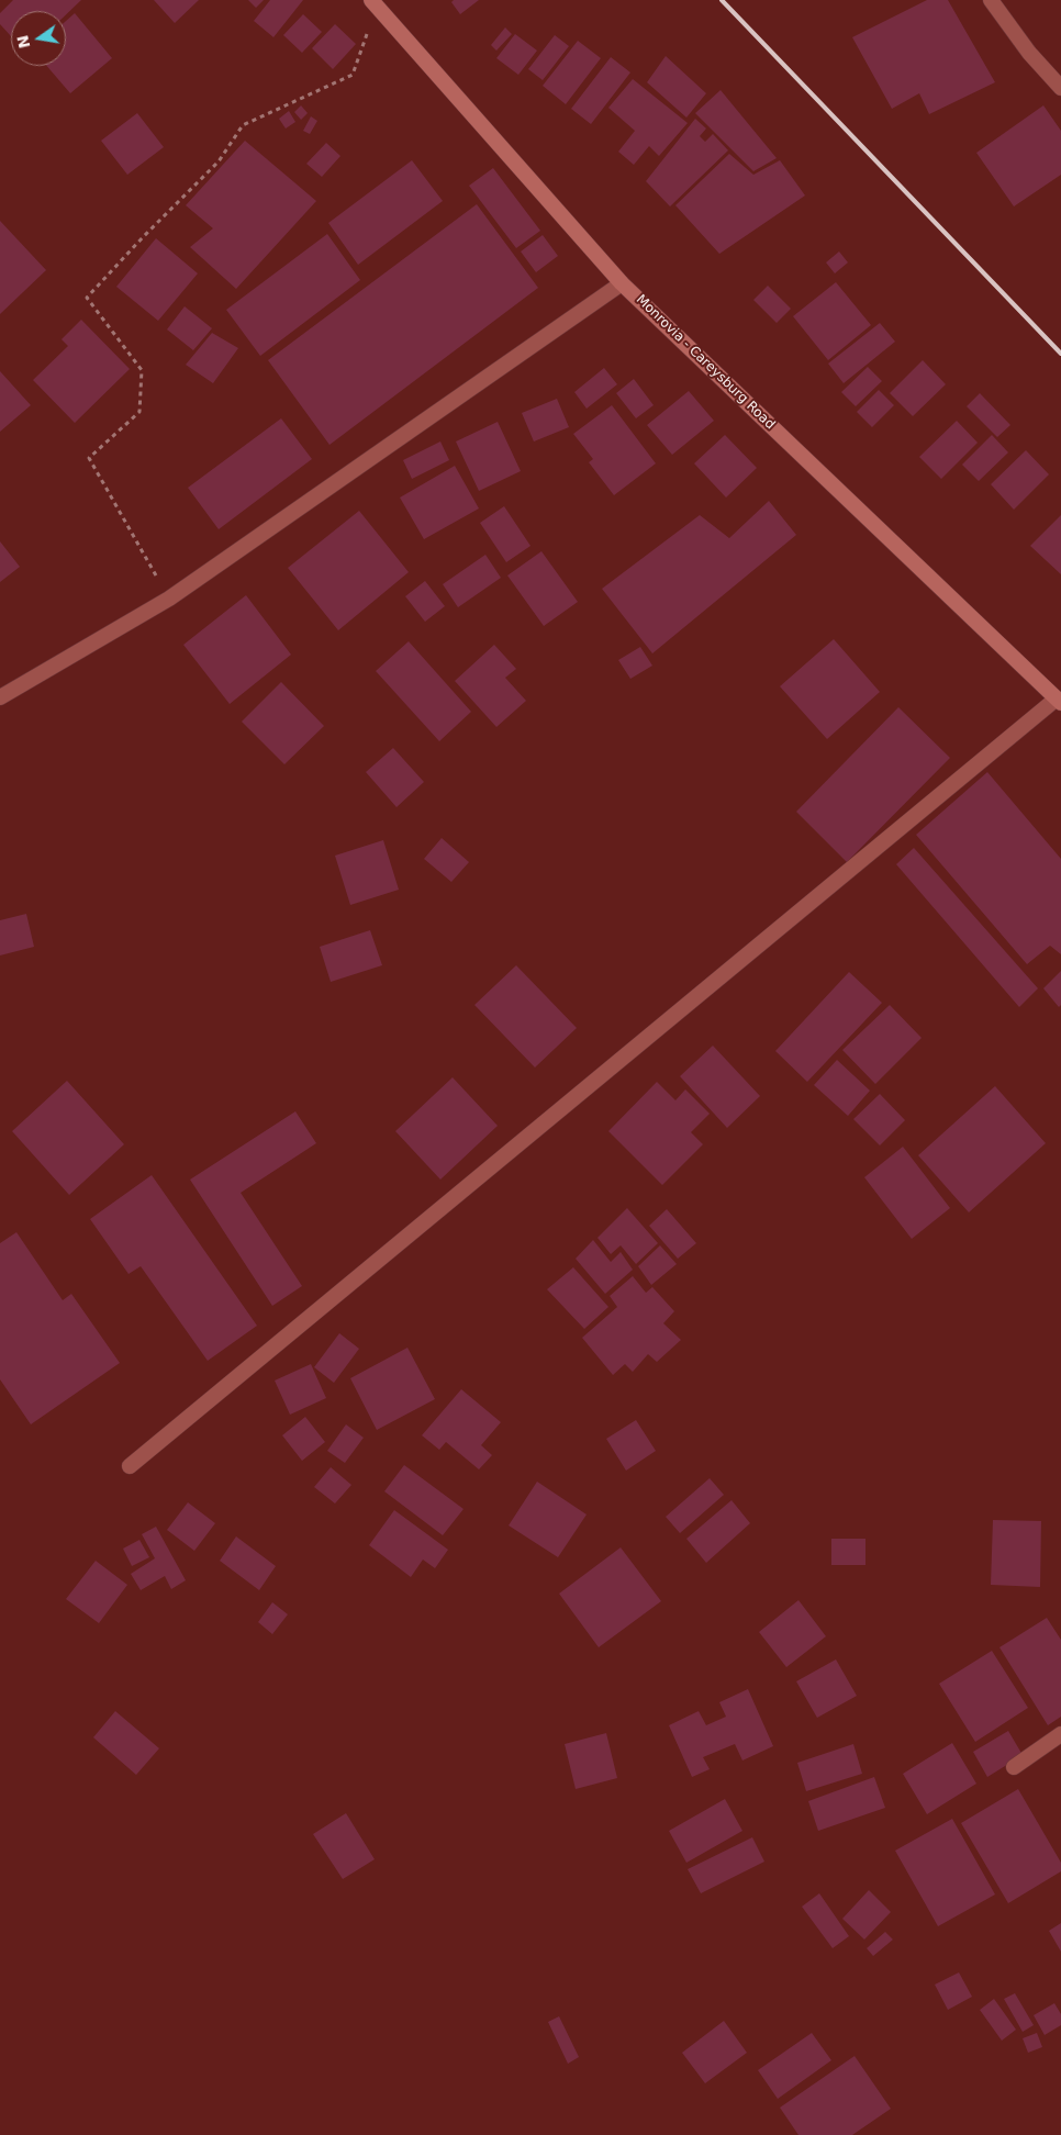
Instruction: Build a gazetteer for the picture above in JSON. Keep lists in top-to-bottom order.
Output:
{
  "streets": {
    "main road": ["Monrovia - Careysburg Road"]
  },
  "north": "left"
}
